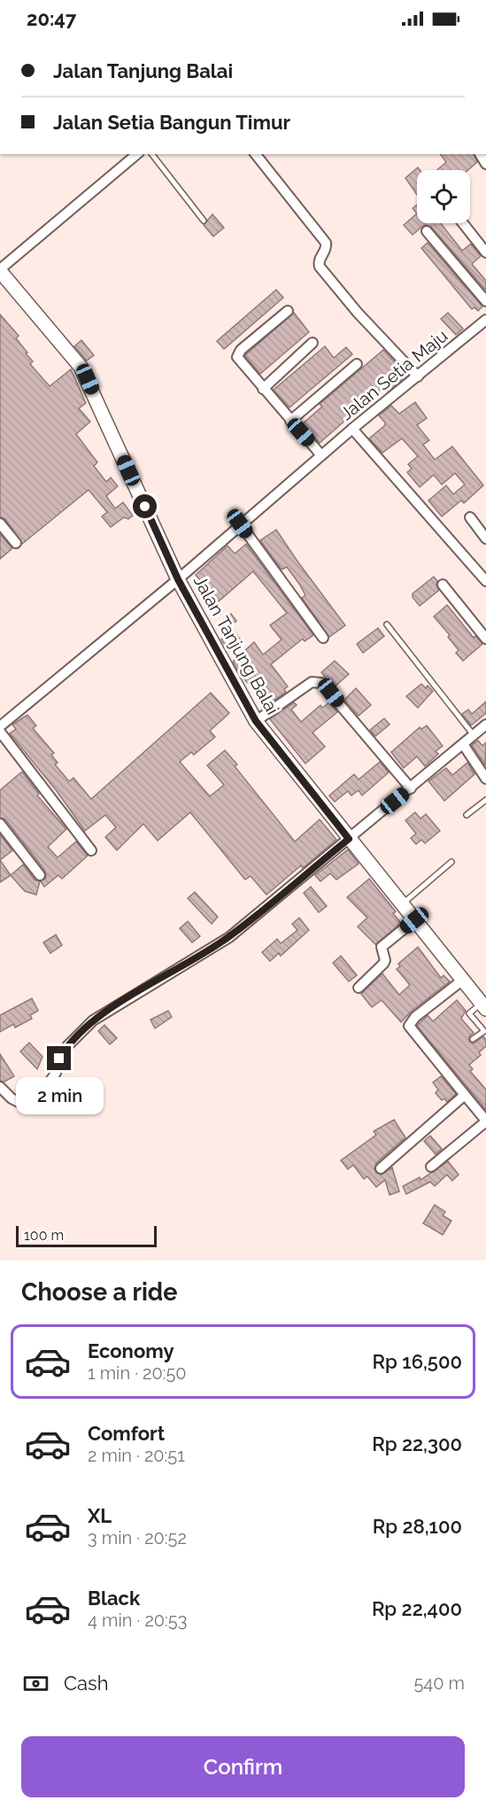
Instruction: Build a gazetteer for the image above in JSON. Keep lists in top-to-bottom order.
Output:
{
  "streets": {
    "street": ["Jalan Setia Maju", "Jalan Tanjung Balai"]
  },
  "crossings": [
    ["Jalan Setia Maju", "Jalan Tanjung Balai"]
  ],
  "scale_bar": "100 m",
  "page": {
    "status": "20:47",
    "banner": ["Jalan Tanjung Balai", "Jalan Setia Bangun Timur"],
    "bubble": "2 min",
    "scale": "100 m",
    "heading": "Choose a ride",
    "list": [
      {
        "name": "Economy",
        "note": "1 min · 20:50",
        "value": "Rp 16,500"
      },
      {
        "name": "Comfort",
        "note": "2 min · 20:51",
        "value": "Rp 22,300"
      },
      {
        "name": "XL",
        "note": "3 min · 20:52",
        "value": "Rp 28,100"
      },
      {
        "name": "Black",
        "note": "4 min · 20:53",
        "value": "Rp 22,400"
      }
    ],
    "pay": ["Cash", "540 m"],
    "buttons": "Confirm"
  }
}
